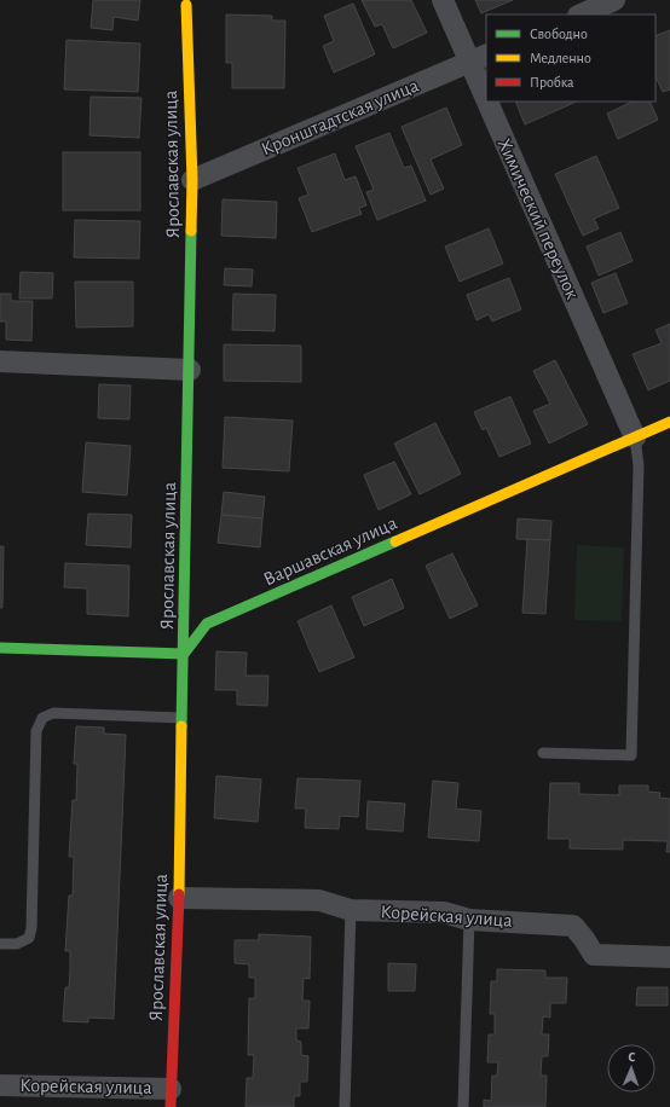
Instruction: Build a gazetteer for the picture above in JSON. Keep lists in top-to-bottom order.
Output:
{
  "streets": {
    "street": [
      "Кронштадтская улица",
      "Ярославская улица",
      "Химический переулок",
      "Варшавская улица",
      "Корейская улица"
    ]
  },
  "crossings": [
    ["Кронштадтская улица", "Ярославская улица"],
    ["Кронштадтская улица", "Химический переулок"],
    ["Ярославская улица", "Варшавская улица"],
    ["Ярославская улица", "Корейская улица"],
    ["Химический переулок", "Варшавская улица"]
  ],
  "legend": ["Свободно", "Медленно", "Пробка"],
  "north": "top"
}
